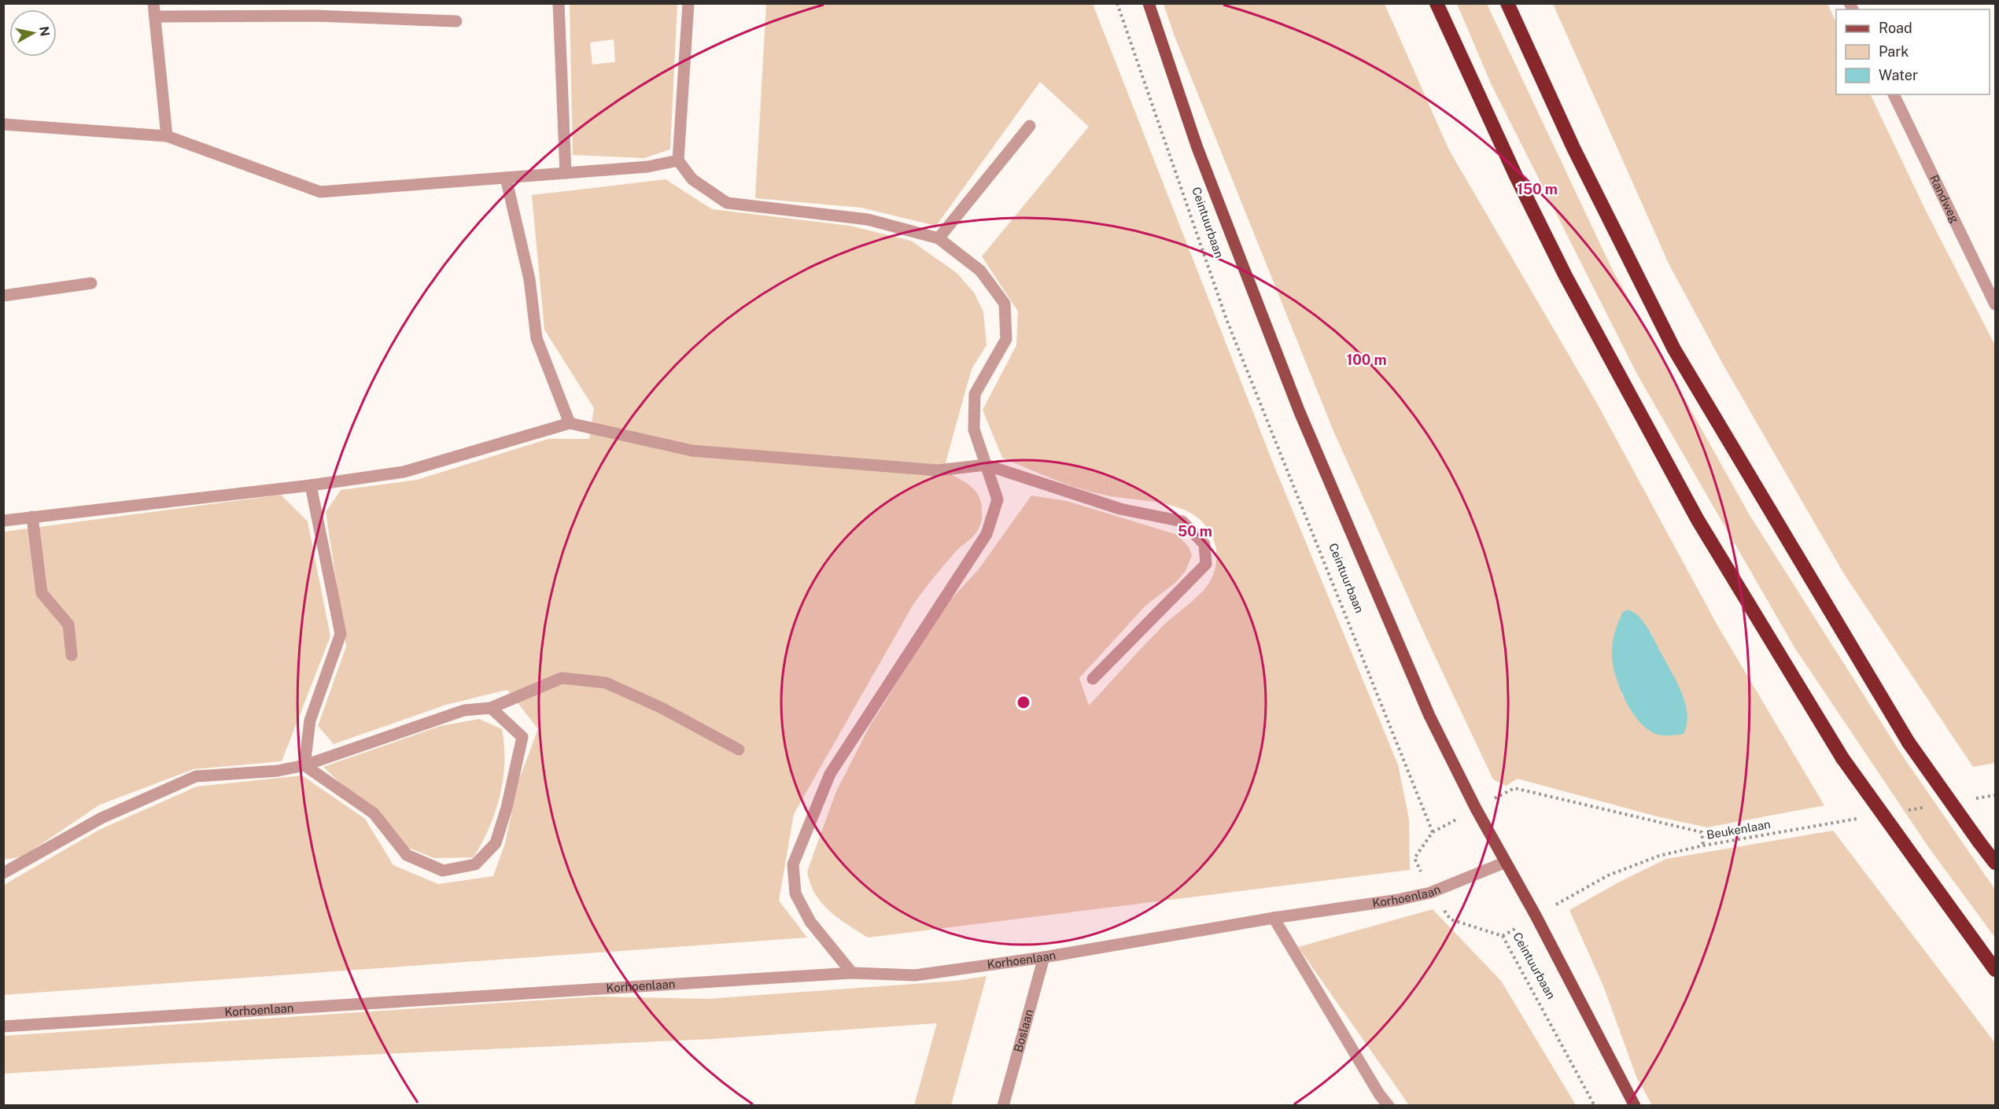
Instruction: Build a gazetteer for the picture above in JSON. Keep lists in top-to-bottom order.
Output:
{
  "streets": {
    "main road": ["Ceintuurbaan"],
    "street": ["Randweg", "Korhoenlaan", "Boslaan"],
    "path": ["Beukenlaan"]
  },
  "crossings": [
    ["Ceintuurbaan", "Beukenlaan"],
    ["Ceintuurbaan", "Korhoenlaan"],
    ["Korhoenlaan", "Boslaan"]
  ],
  "legend": ["Road", "Park", "Water"],
  "north": "right",
  "rings": ["150 m", "100 m", "50 m"]
}
